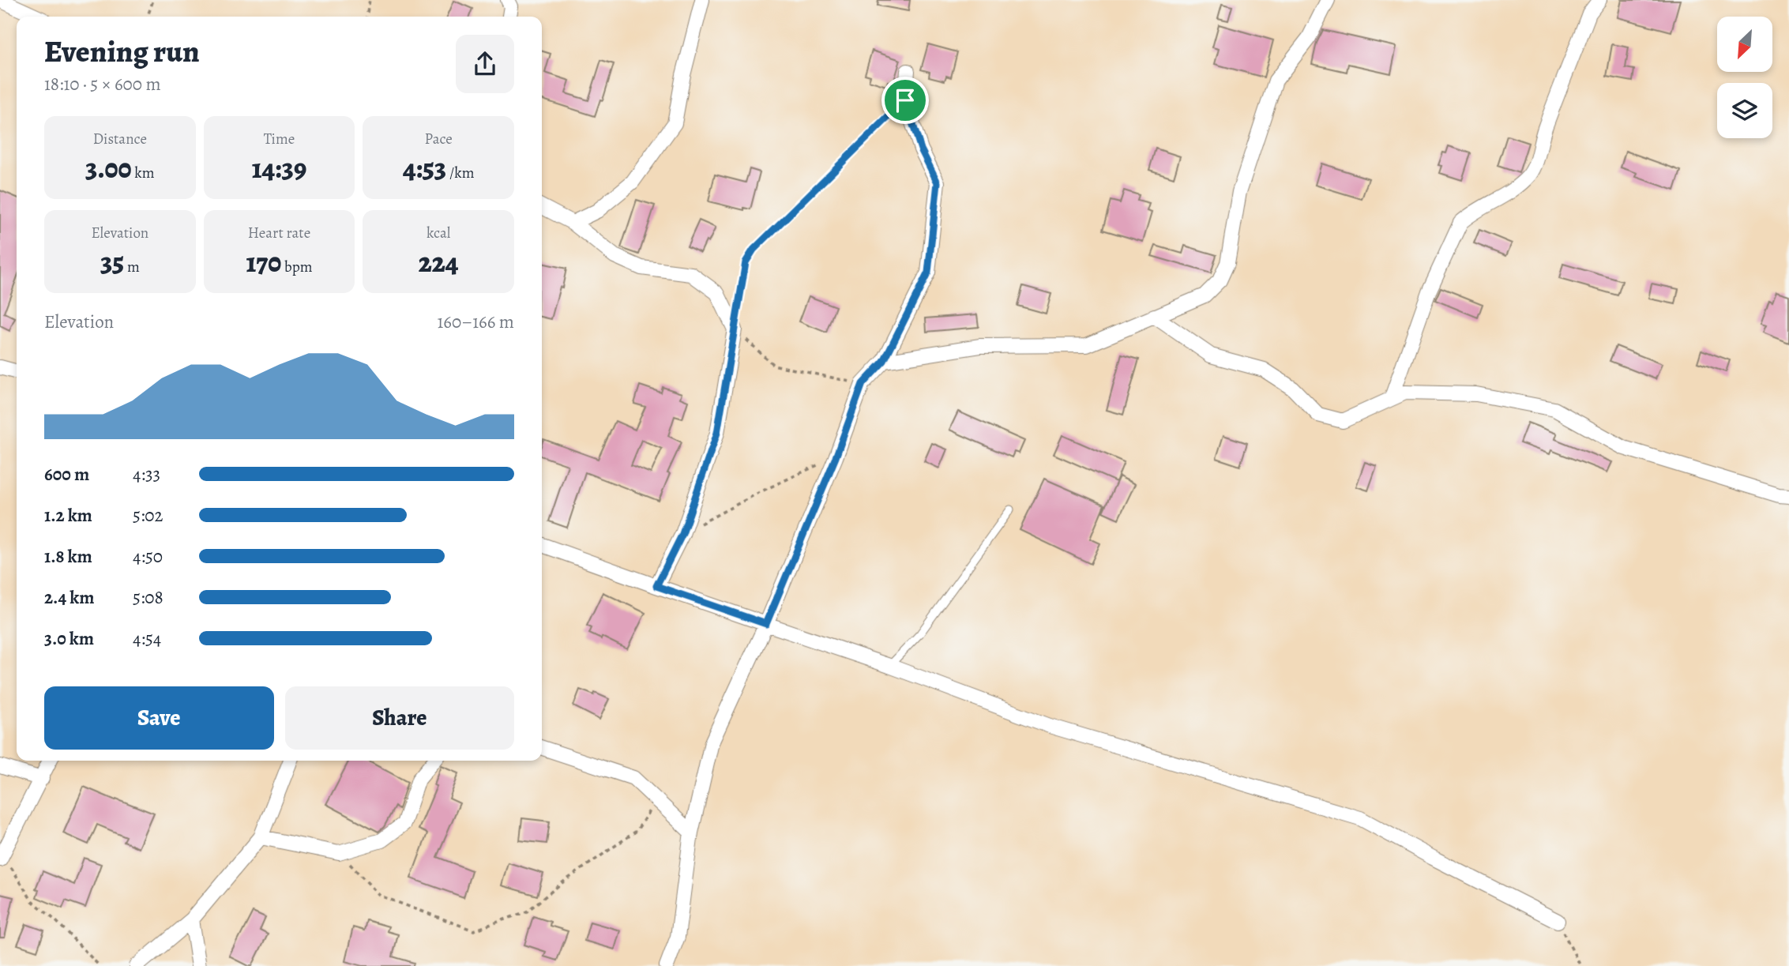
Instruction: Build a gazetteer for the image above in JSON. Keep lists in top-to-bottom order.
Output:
{
  "north": "bottom left",
  "page": {
    "heading": ["Evening run", "18:10 · 5 × 600 m"],
    "stats": [
      ["Distance", "3.00 km"],
      ["Time", "14:39"],
      ["Pace", "4:53 /km"],
      ["Elevation", "35 m"],
      ["Heart rate", "170 bpm"],
      ["kcal", "224"]
    ],
    "chart": ["Elevation", "160–166 m"],
    "list": [
      {
        "name": "600 m",
        "note": "4:33"
      },
      {
        "name": "1.2 km",
        "note": "5:02"
      },
      {
        "name": "1.8 km",
        "note": "4:50"
      },
      {
        "name": "2.4 km",
        "note": "5:08"
      },
      {
        "name": "3.0 km",
        "note": "4:54"
      }
    ],
    "buttons": ["Save", "Share"]
  }
}
